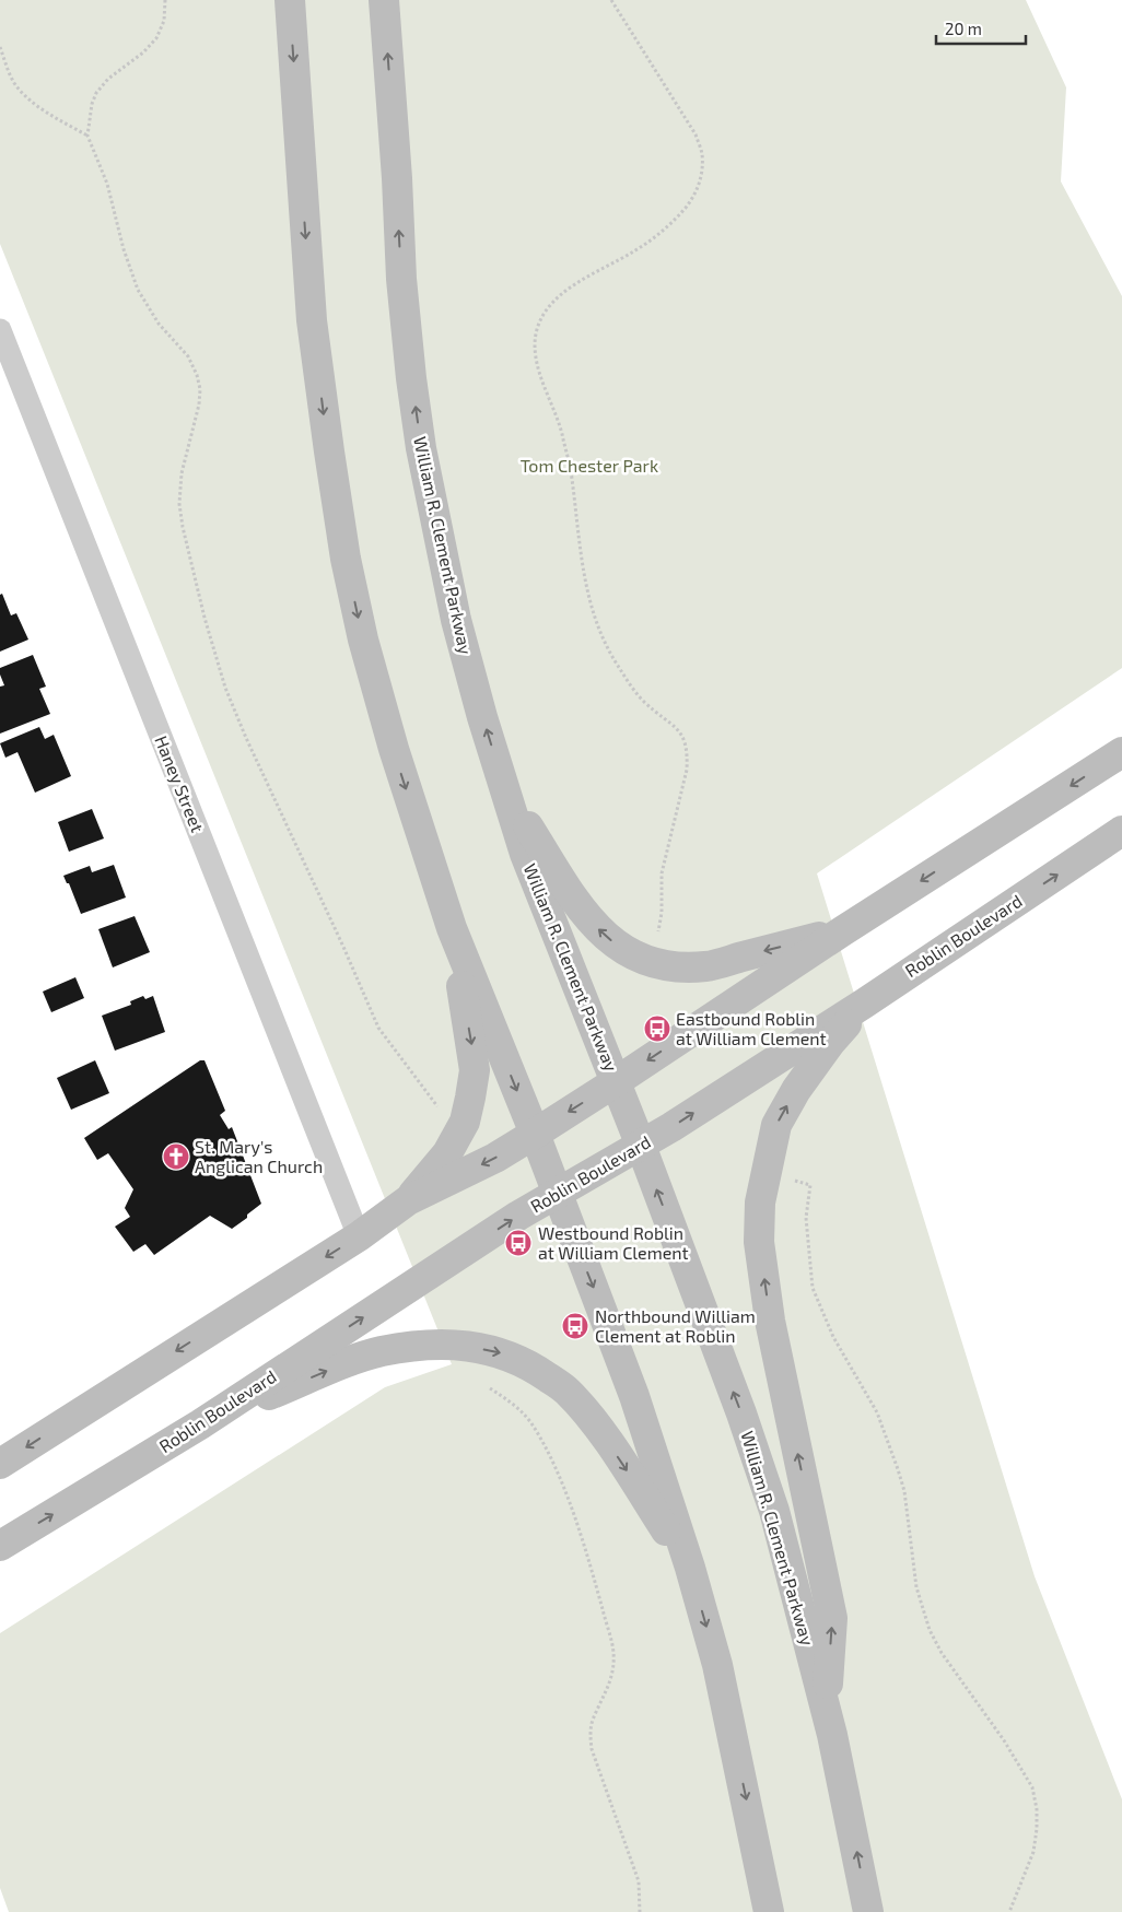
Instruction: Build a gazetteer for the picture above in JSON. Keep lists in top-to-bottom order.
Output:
{
  "streets": {
    "main road": ["William R. Clement Parkway", "Roblin Boulevard"],
    "street": ["Haney Street"]
  },
  "crossings": [
    ["William R. Clement Parkway", "Roblin Boulevard"]
  ],
  "parks": ["Tom Chester Park"],
  "places": {
    "bus stop": ["Eastbound Roblin at William Clement", "Westbound Roblin at William Clement", "Northbound William Clement at Roblin"],
    "church": ["St. Mary's Anglican Church"]
  },
  "scale_bar": "20 m"
}
